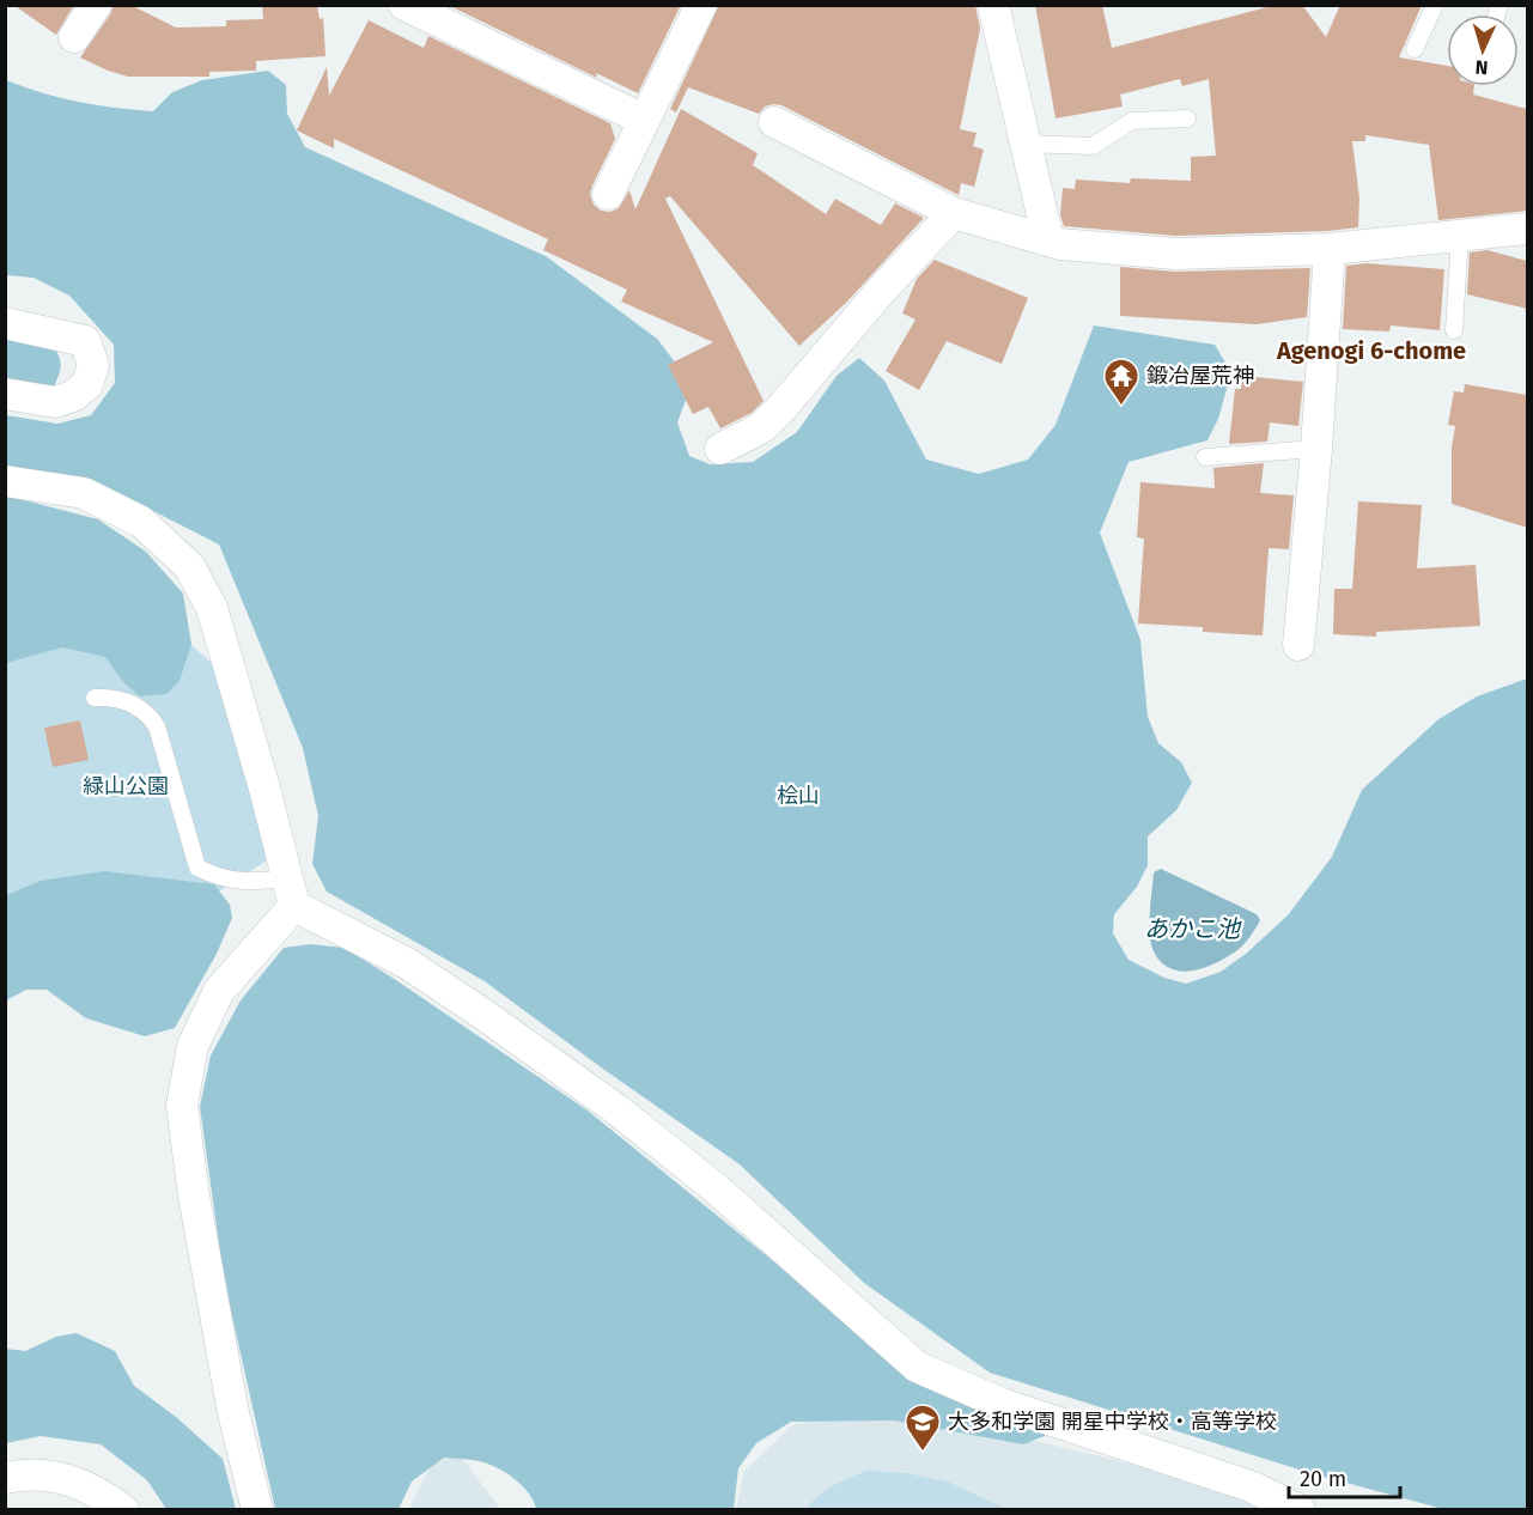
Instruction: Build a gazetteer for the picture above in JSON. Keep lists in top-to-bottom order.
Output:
{
  "districts": ["Agenogi 6-chome"],
  "water": ["あかこ池"],
  "parks": ["緑山公園", "桧山"],
  "places": {
    "temple": ["鍛冶屋荒神"],
    "school or university": ["大多和学園 開星中学校・高等学校"]
  },
  "scale_bar": "20 m",
  "north": "bottom"
}
